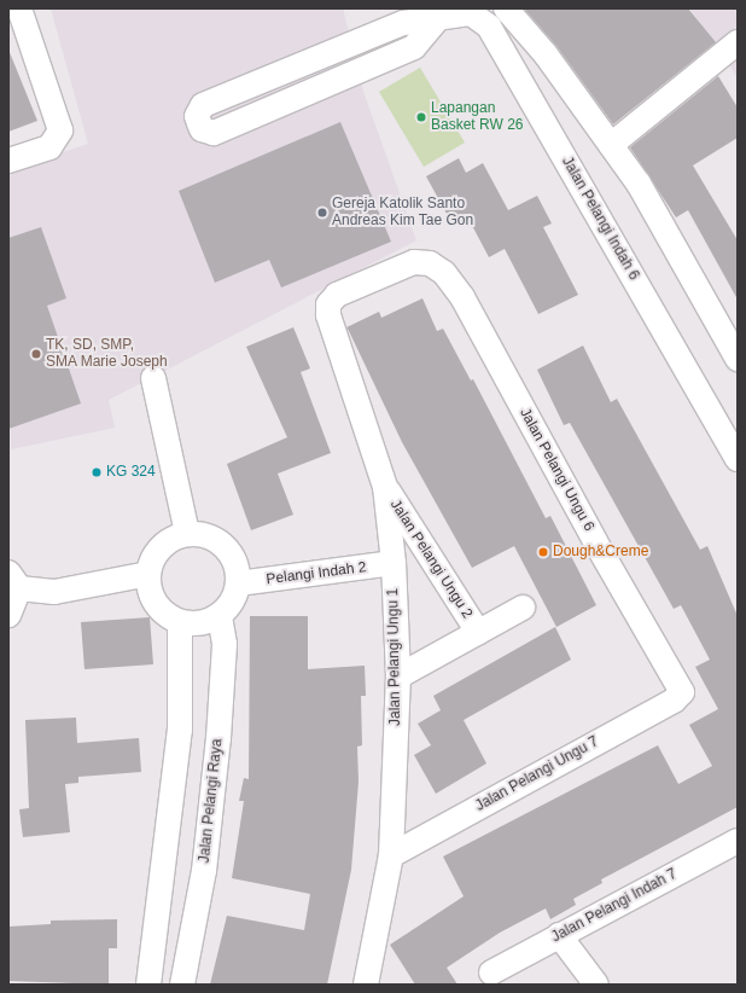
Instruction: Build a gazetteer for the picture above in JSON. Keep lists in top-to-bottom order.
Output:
{
  "streets": {
    "street": [
      "Jalan Pelangi Indah 6",
      "Jalan Pelangi Ungu 6",
      "Jalan Pelangi Ungu 2",
      "Pelangi Indah 2",
      "Jalan Pelangi Ungu 1",
      "Jalan Pelangi Ungu 7",
      "Jalan Pelangi Raya",
      "Jalan Pelangi Indah 7"
    ]
  },
  "crossings": [
    ["Jalan Pelangi Ungu 6", "Jalan Pelangi Ungu 1"],
    ["Jalan Pelangi Ungu 6", "Jalan Pelangi Ungu 7"],
    ["Jalan Pelangi Ungu 2", "Jalan Pelangi Ungu 1"],
    ["Pelangi Indah 2", "Jalan Pelangi Ungu 1"],
    ["Pelangi Indah 2", "Jalan Pelangi Raya"],
    ["Jalan Pelangi Ungu 1", "Jalan Pelangi Ungu 7"]
  ],
  "places": [
    "Lapangan Basket RW 26",
    "Gereja Katolik Santo Andreas Kim Tae Gon",
    "TK, SD, SMP, SMA Marie Joseph",
    "KG 324",
    "Dough&Creme"
  ]
}
